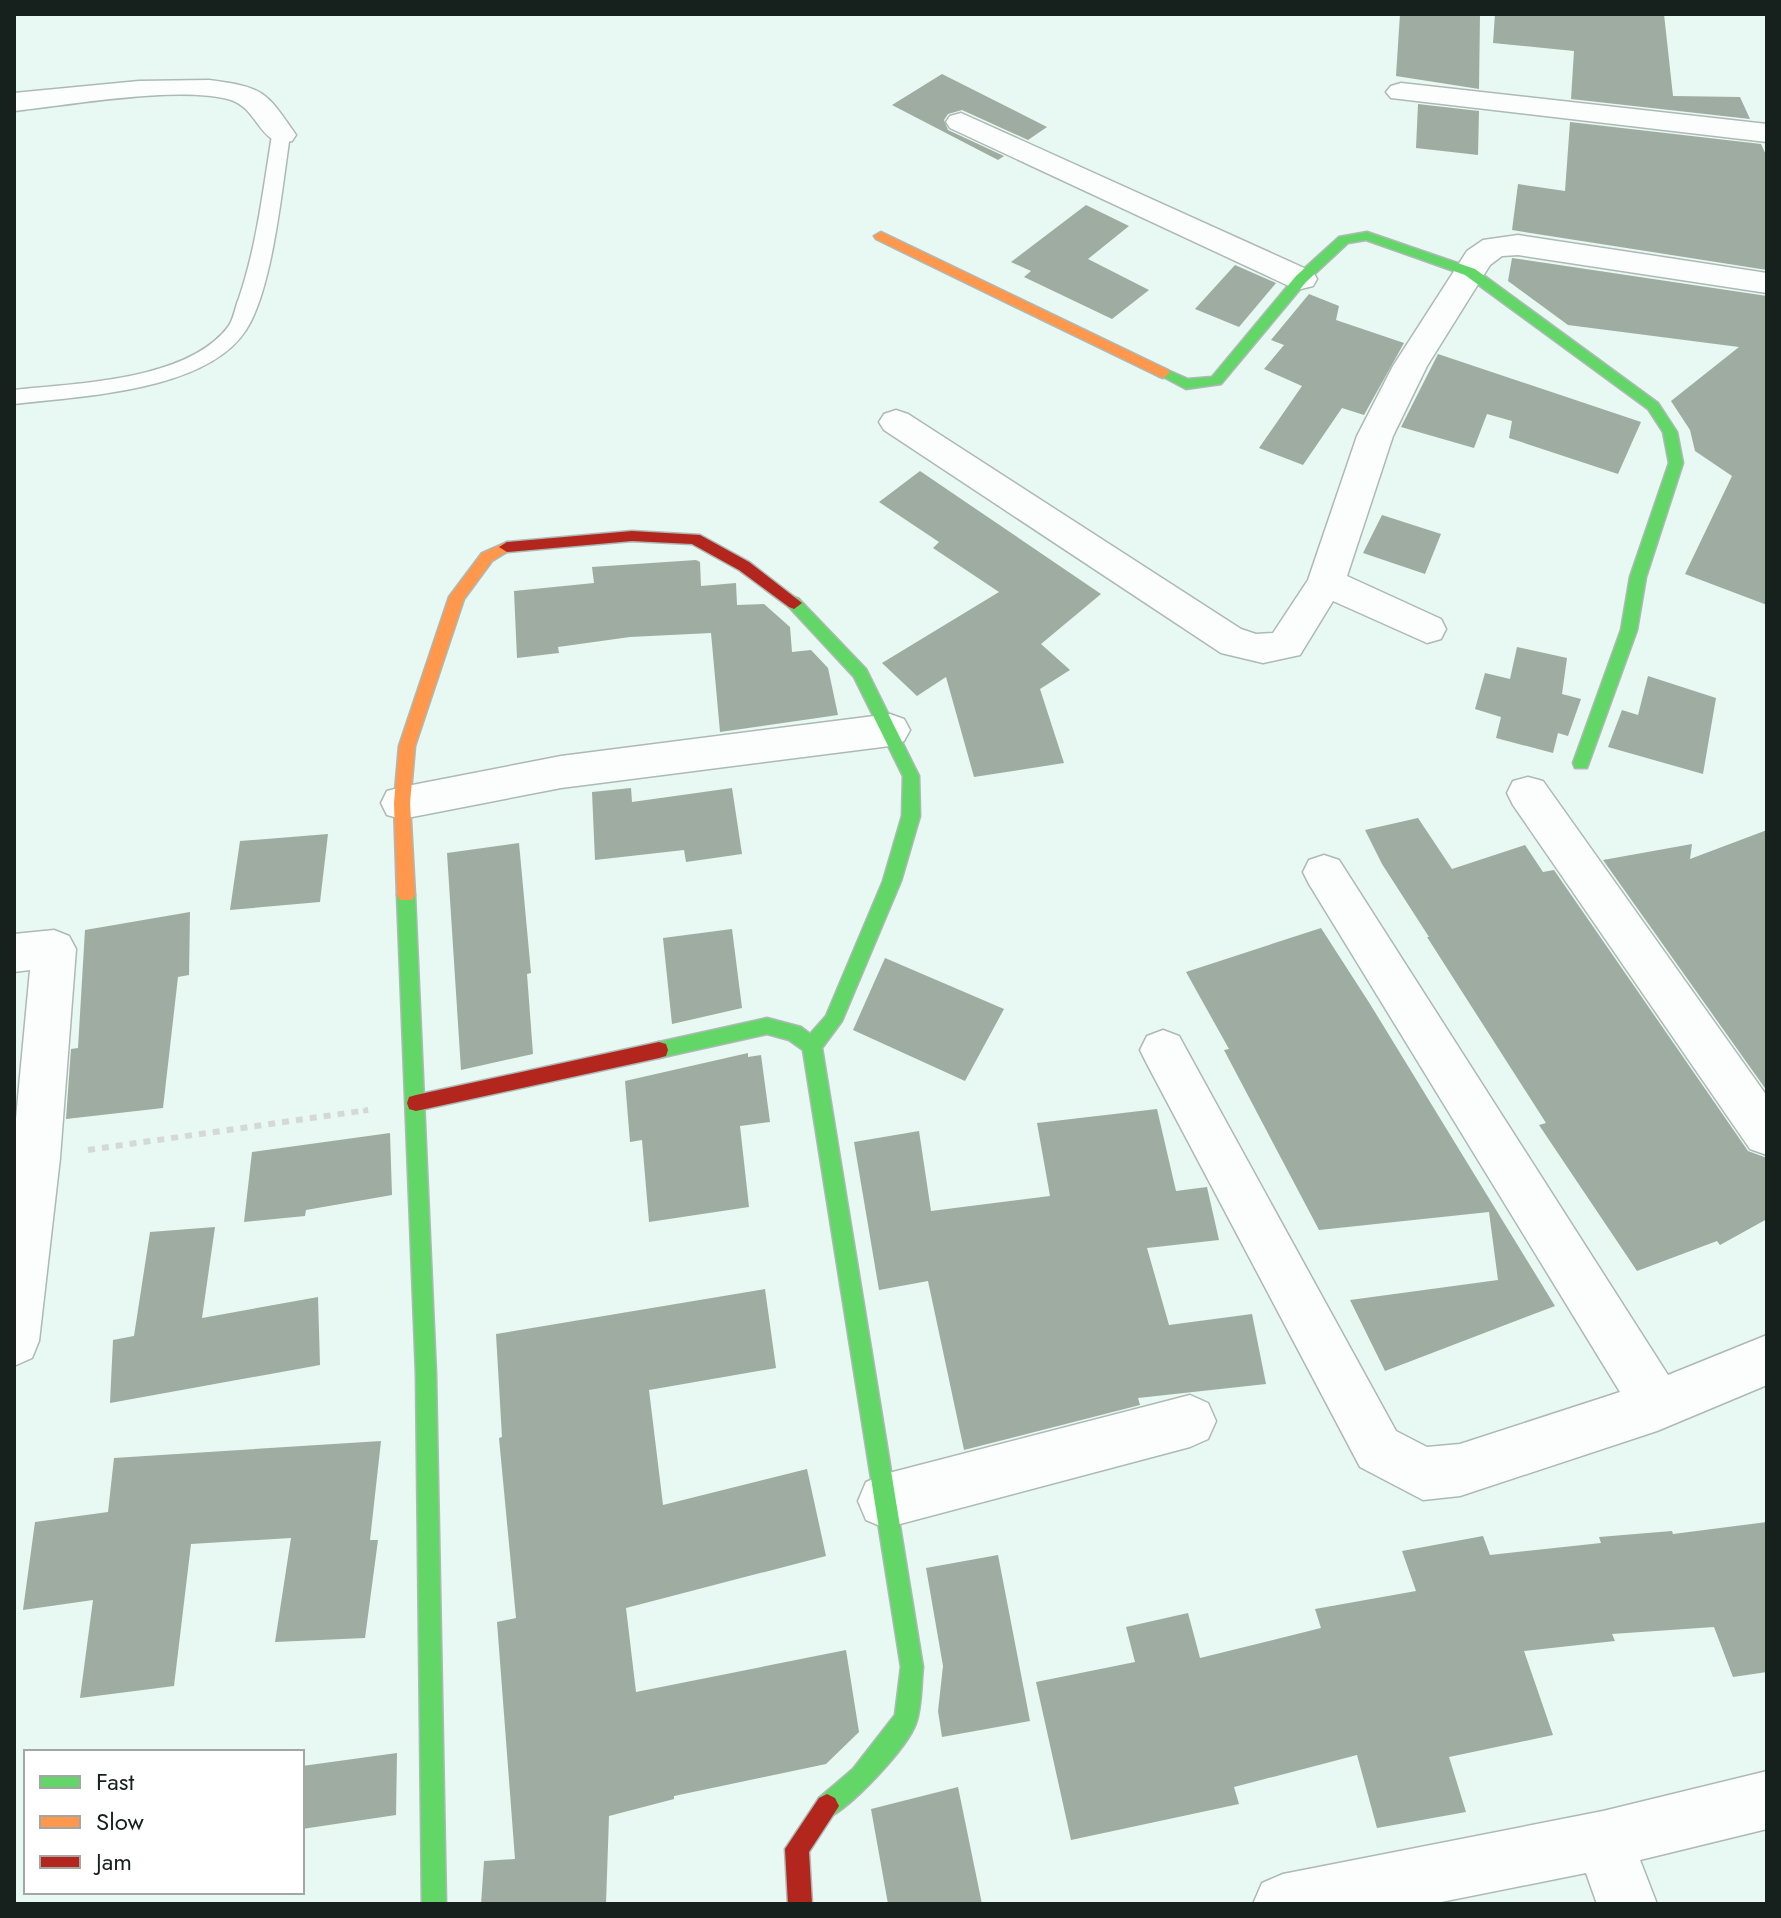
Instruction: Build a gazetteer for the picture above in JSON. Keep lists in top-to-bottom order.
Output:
{
  "legend": ["Fast", "Slow", "Jam"]
}
